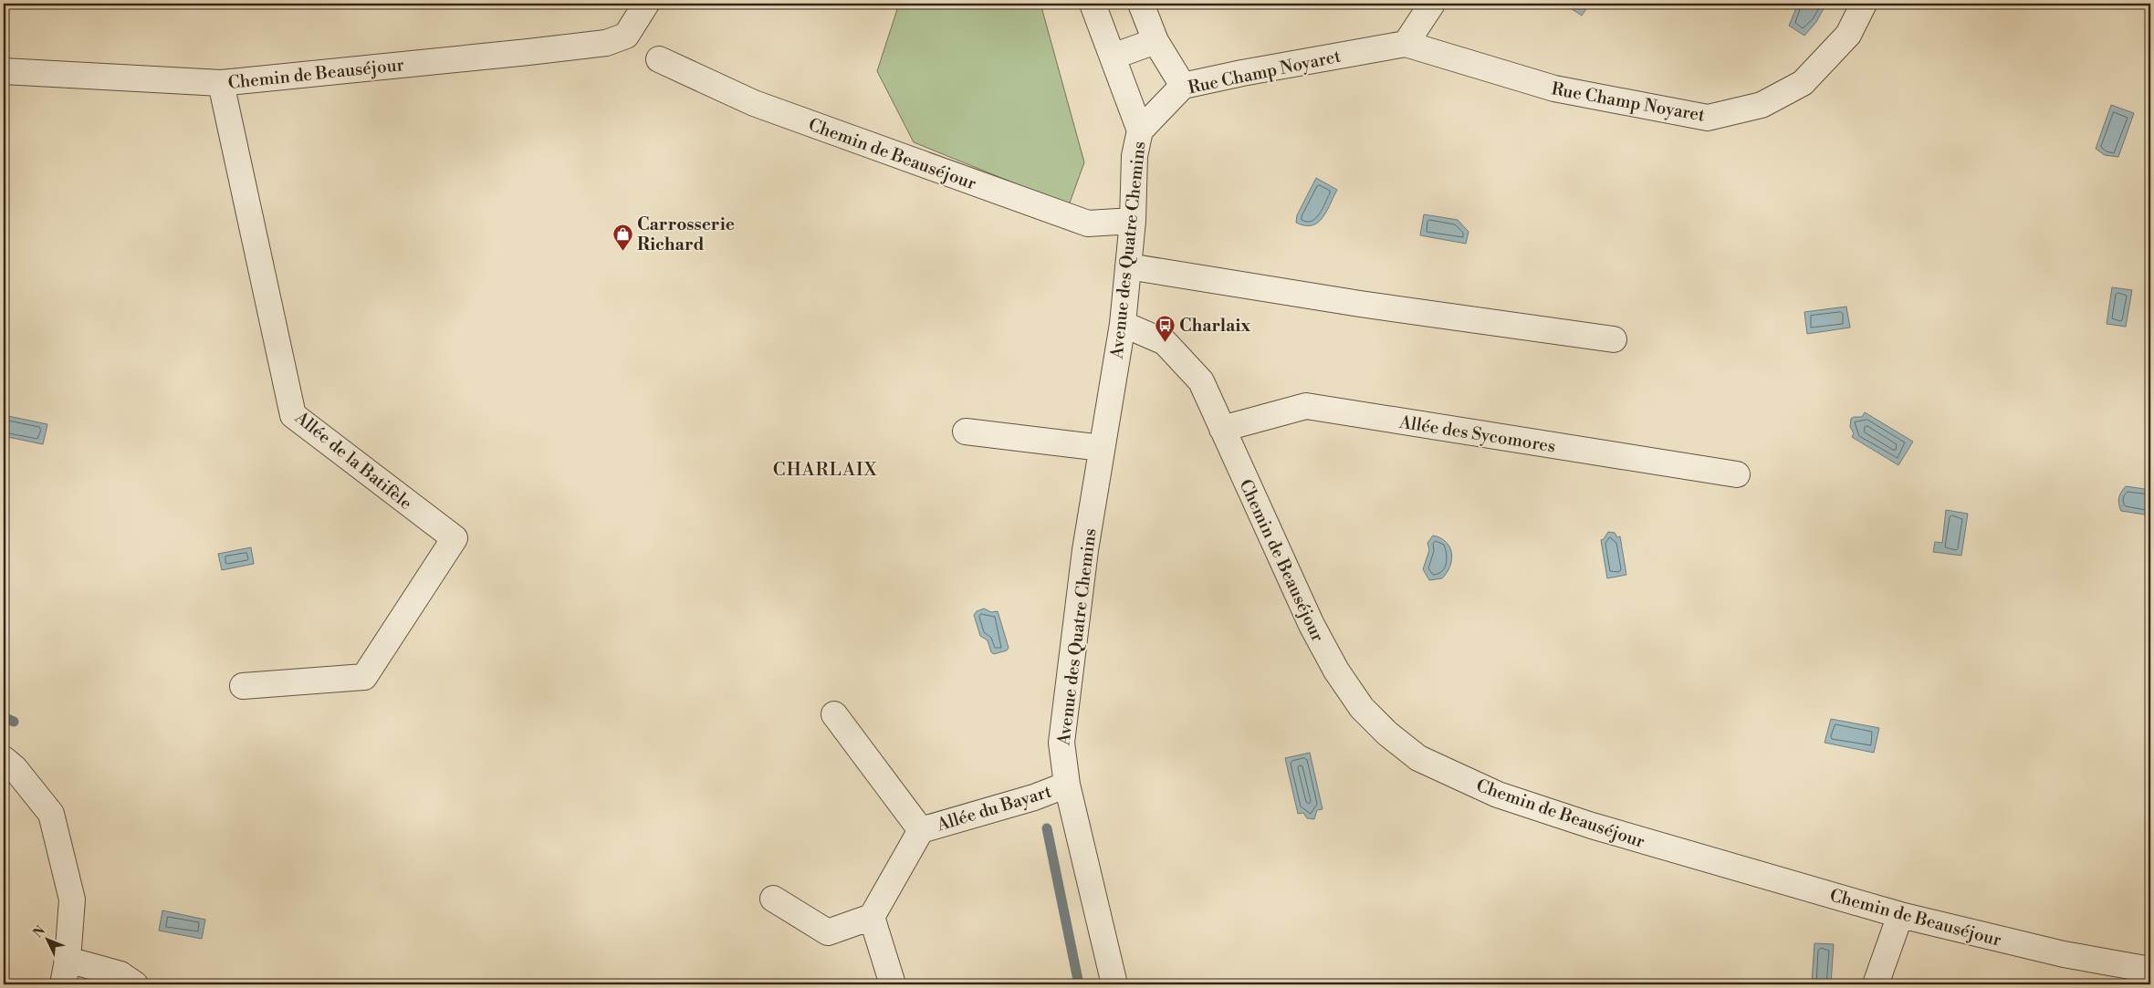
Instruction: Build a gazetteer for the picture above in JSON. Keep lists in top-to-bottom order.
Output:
{
  "streets": {
    "street": [
      "Rue Champ Noyaret",
      "Chemin de Beauséjour",
      "Avenue des Quatre Chemins",
      "Allée des Sycomores",
      "Allée de la Batifèle",
      "Allée du Bayart"
    ]
  },
  "crossings": [
    ["Rue Champ Noyaret", "Avenue des Quatre Chemins"],
    ["Chemin de Beauséjour", "Avenue des Quatre Chemins"],
    ["Chemin de Beauséjour", "Allée des Sycomores"],
    ["Chemin de Beauséjour", "Allée de la Batifèle"],
    ["Avenue des Quatre Chemins", "Allée du Bayart"]
  ],
  "districts": ["CHARLAIX"],
  "places": {
    "shop": ["Carrosserie Richard"],
    "bus stop": ["Charlaix"]
  },
  "north": "top left"
}
